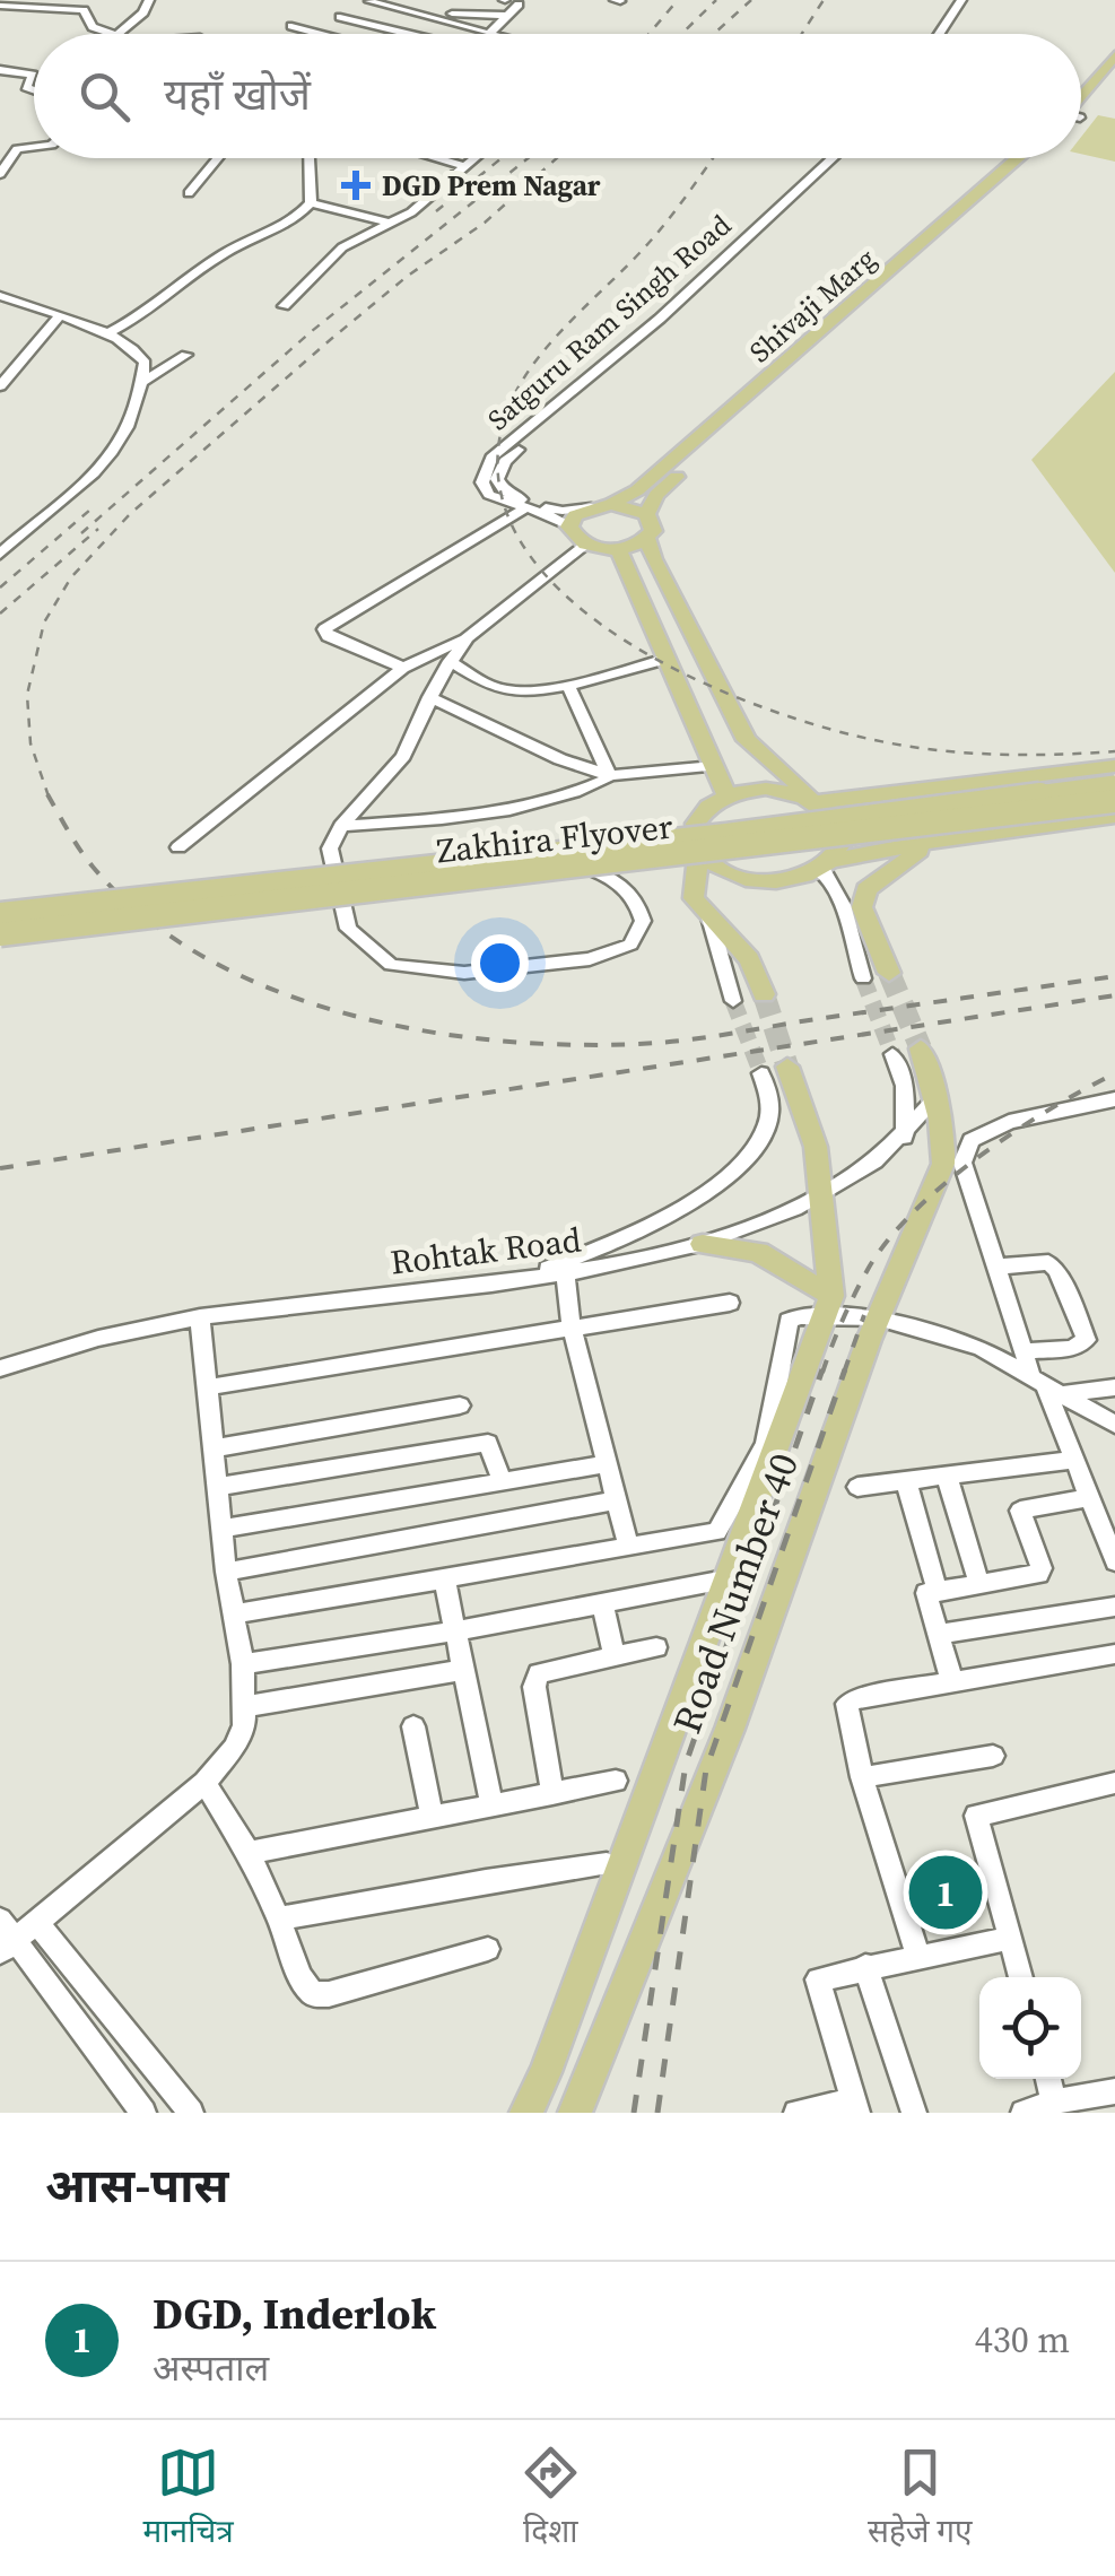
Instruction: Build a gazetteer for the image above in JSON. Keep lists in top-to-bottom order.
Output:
{
  "streets": {
    "main road": ["Shivaji Marg", "Zakhira Flyover", "Road Number 40"],
    "street": ["Satguru Ram Singh Road", "Rohtak Road"]
  },
  "crossings": [
    ["Rohtak Road", "Road Number 40"]
  ],
  "places": {
    "health": ["DGD Prem Nagar"]
  },
  "page": {
    "search": "यहाँ खोजें",
    "pins": "1",
    "heading": "आस-पास",
    "list": [
      {
        "mark": "1",
        "name": "DGD, Inderlok",
        "note": "अस्पताल",
        "value": "430 m"
      }
    ],
    "nav": ["मानचित्र", "दिशा", "सहेजे गए"]
  }
}
